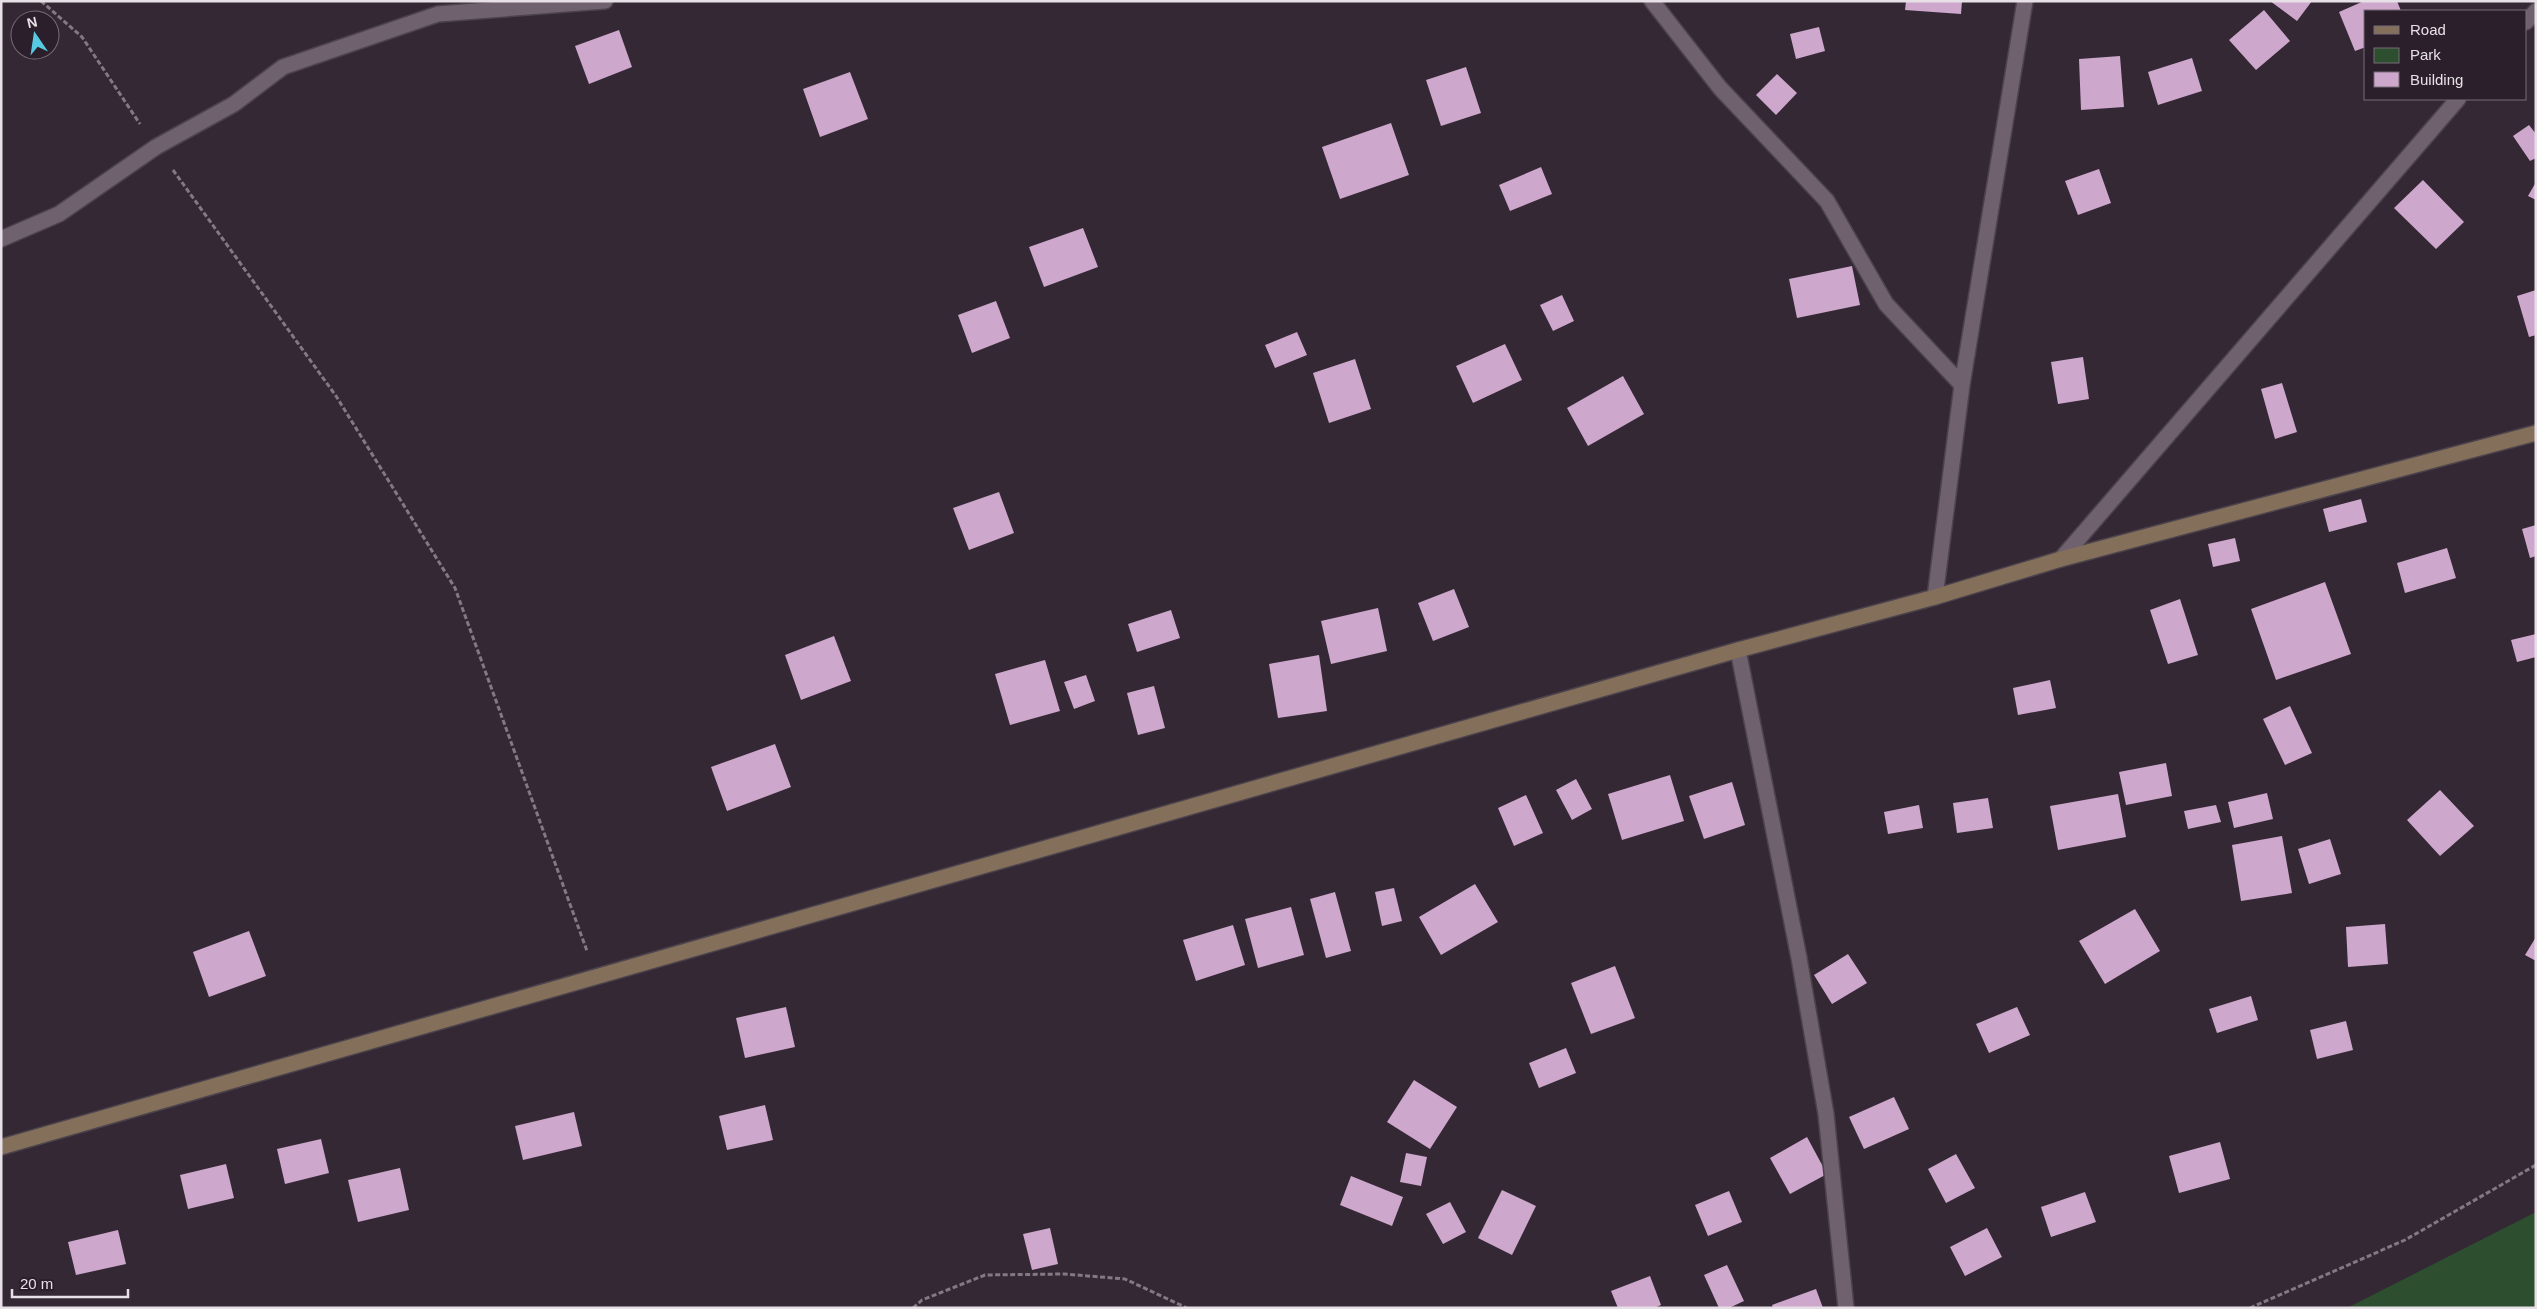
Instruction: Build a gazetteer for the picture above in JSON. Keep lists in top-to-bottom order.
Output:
{
  "legend": ["Road", "Park", "Building"],
  "scale_bar": "20 m",
  "north": "top"
}
